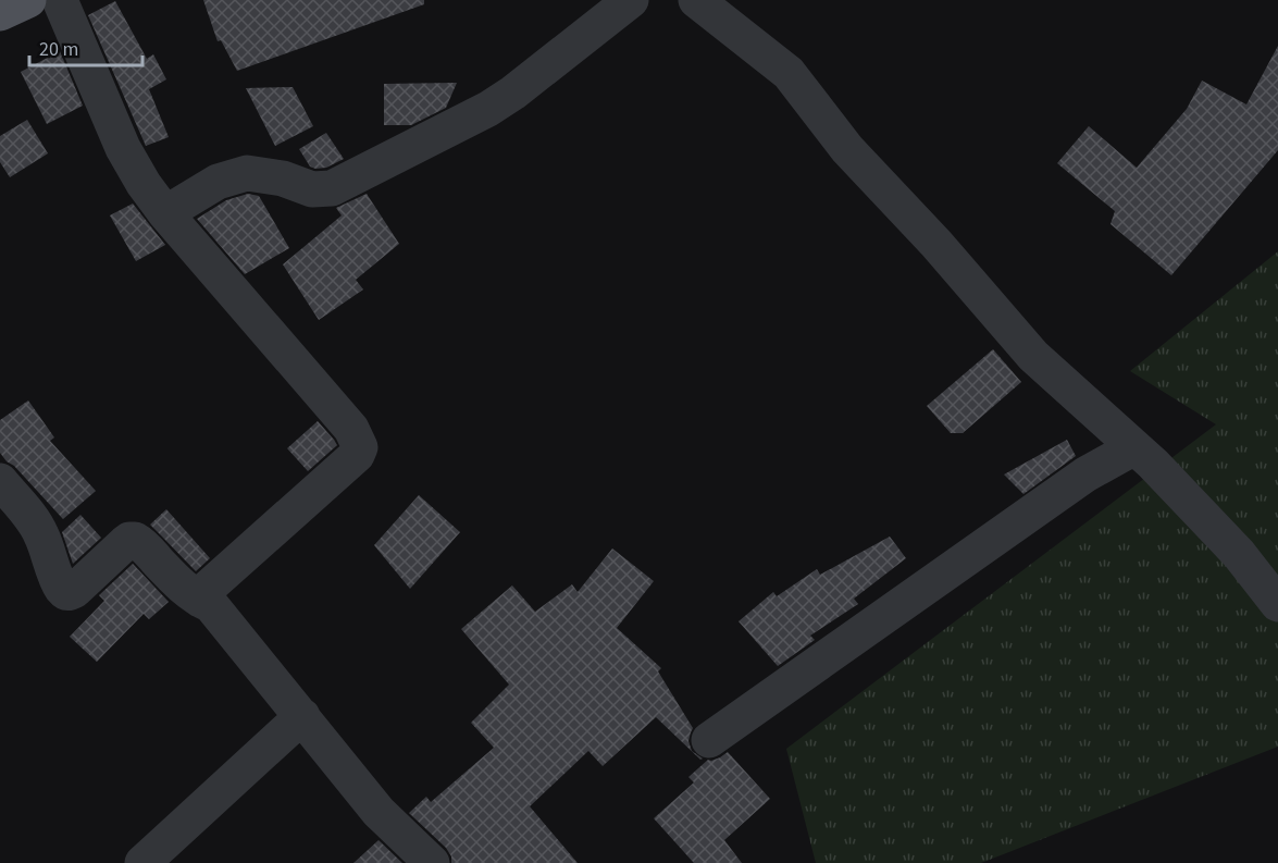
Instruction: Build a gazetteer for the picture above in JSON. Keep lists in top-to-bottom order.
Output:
{
  "scale_bar": "20 m"
}
